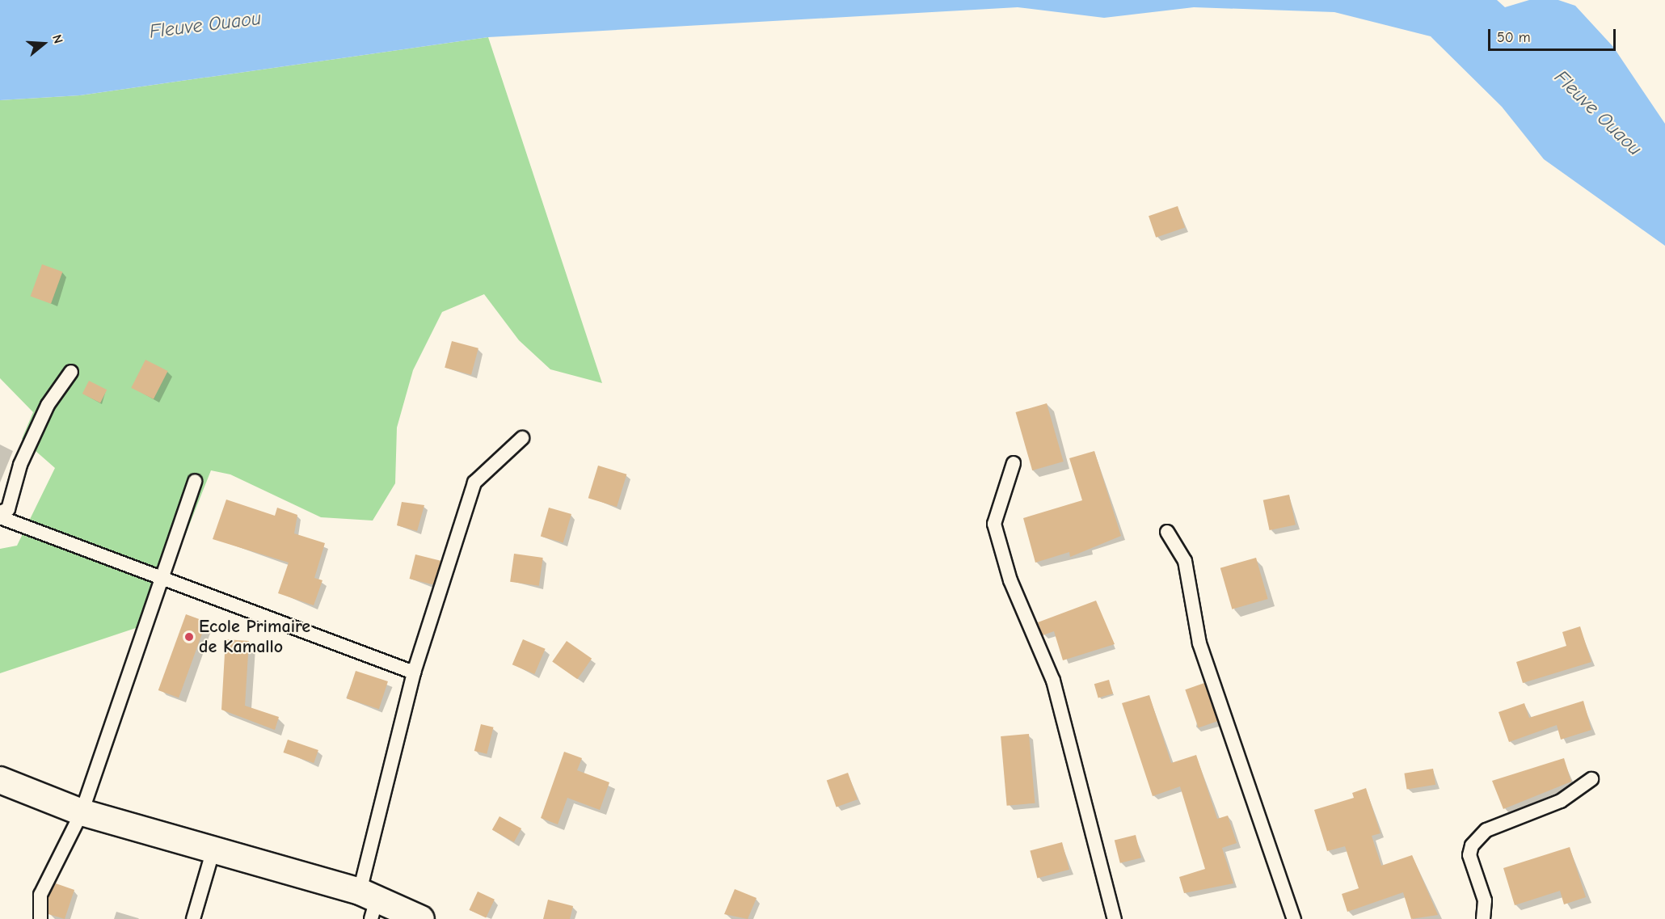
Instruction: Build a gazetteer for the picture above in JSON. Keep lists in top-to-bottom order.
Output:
{
  "water": ["Fleuve Ouaou"],
  "places": ["Ecole Primaire de Kamallo"],
  "scale_bar": "50 m",
  "north": "right"
}
